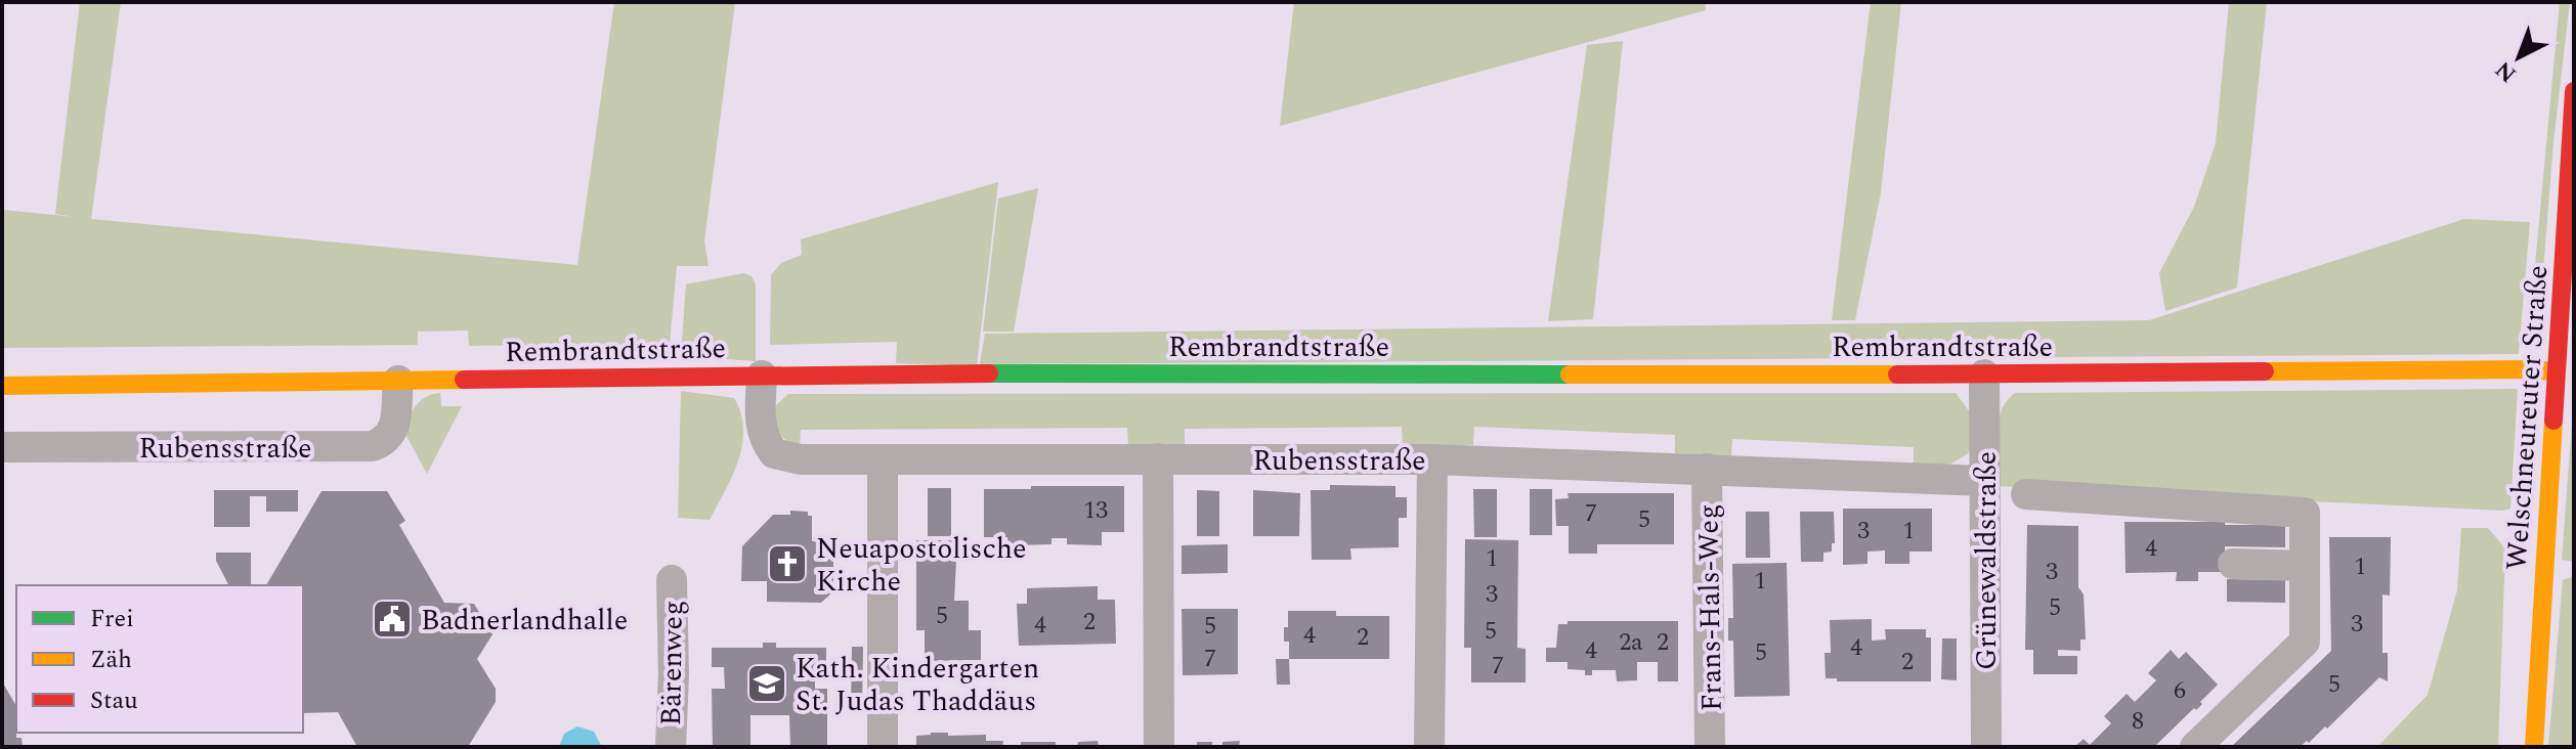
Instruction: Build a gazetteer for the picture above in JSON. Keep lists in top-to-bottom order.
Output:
{
  "streets": {
    "street": [
      "Rembrandtstraße",
      "Welschneureuter Straße",
      "Rubensstraße",
      "Grünewaldstraße",
      "Frans-Hals-Weg",
      "Bärenweg"
    ]
  },
  "crossings": [
    ["Rembrandtstraße", "Welschneureuter Straße"],
    ["Rembrandtstraße", "Rubensstraße"],
    ["Rembrandtstraße", "Grünewaldstraße"],
    ["Rubensstraße", "Grünewaldstraße"],
    ["Rubensstraße", "Frans-Hals-Weg"]
  ],
  "places": {
    "church": ["Neuapostolische Kirche"],
    "public building": ["Badnerlandhalle"],
    "school or university": ["Kath. Kindergarten St. Judas Thaddäus"]
  },
  "house_numbers": [
    "13",
    "7",
    "5",
    "3",
    "1",
    "4",
    "1",
    "1",
    "3",
    "1",
    "3",
    "5",
    "5",
    "2",
    "3",
    "4",
    "5",
    "5",
    "4",
    "2",
    "2a",
    "2",
    "4",
    "4",
    "5",
    "7",
    "2",
    "7",
    "5",
    "6",
    "8"
  ],
  "legend": ["Frei", "Zäh", "Stau"],
  "north": "bottom left"
}
